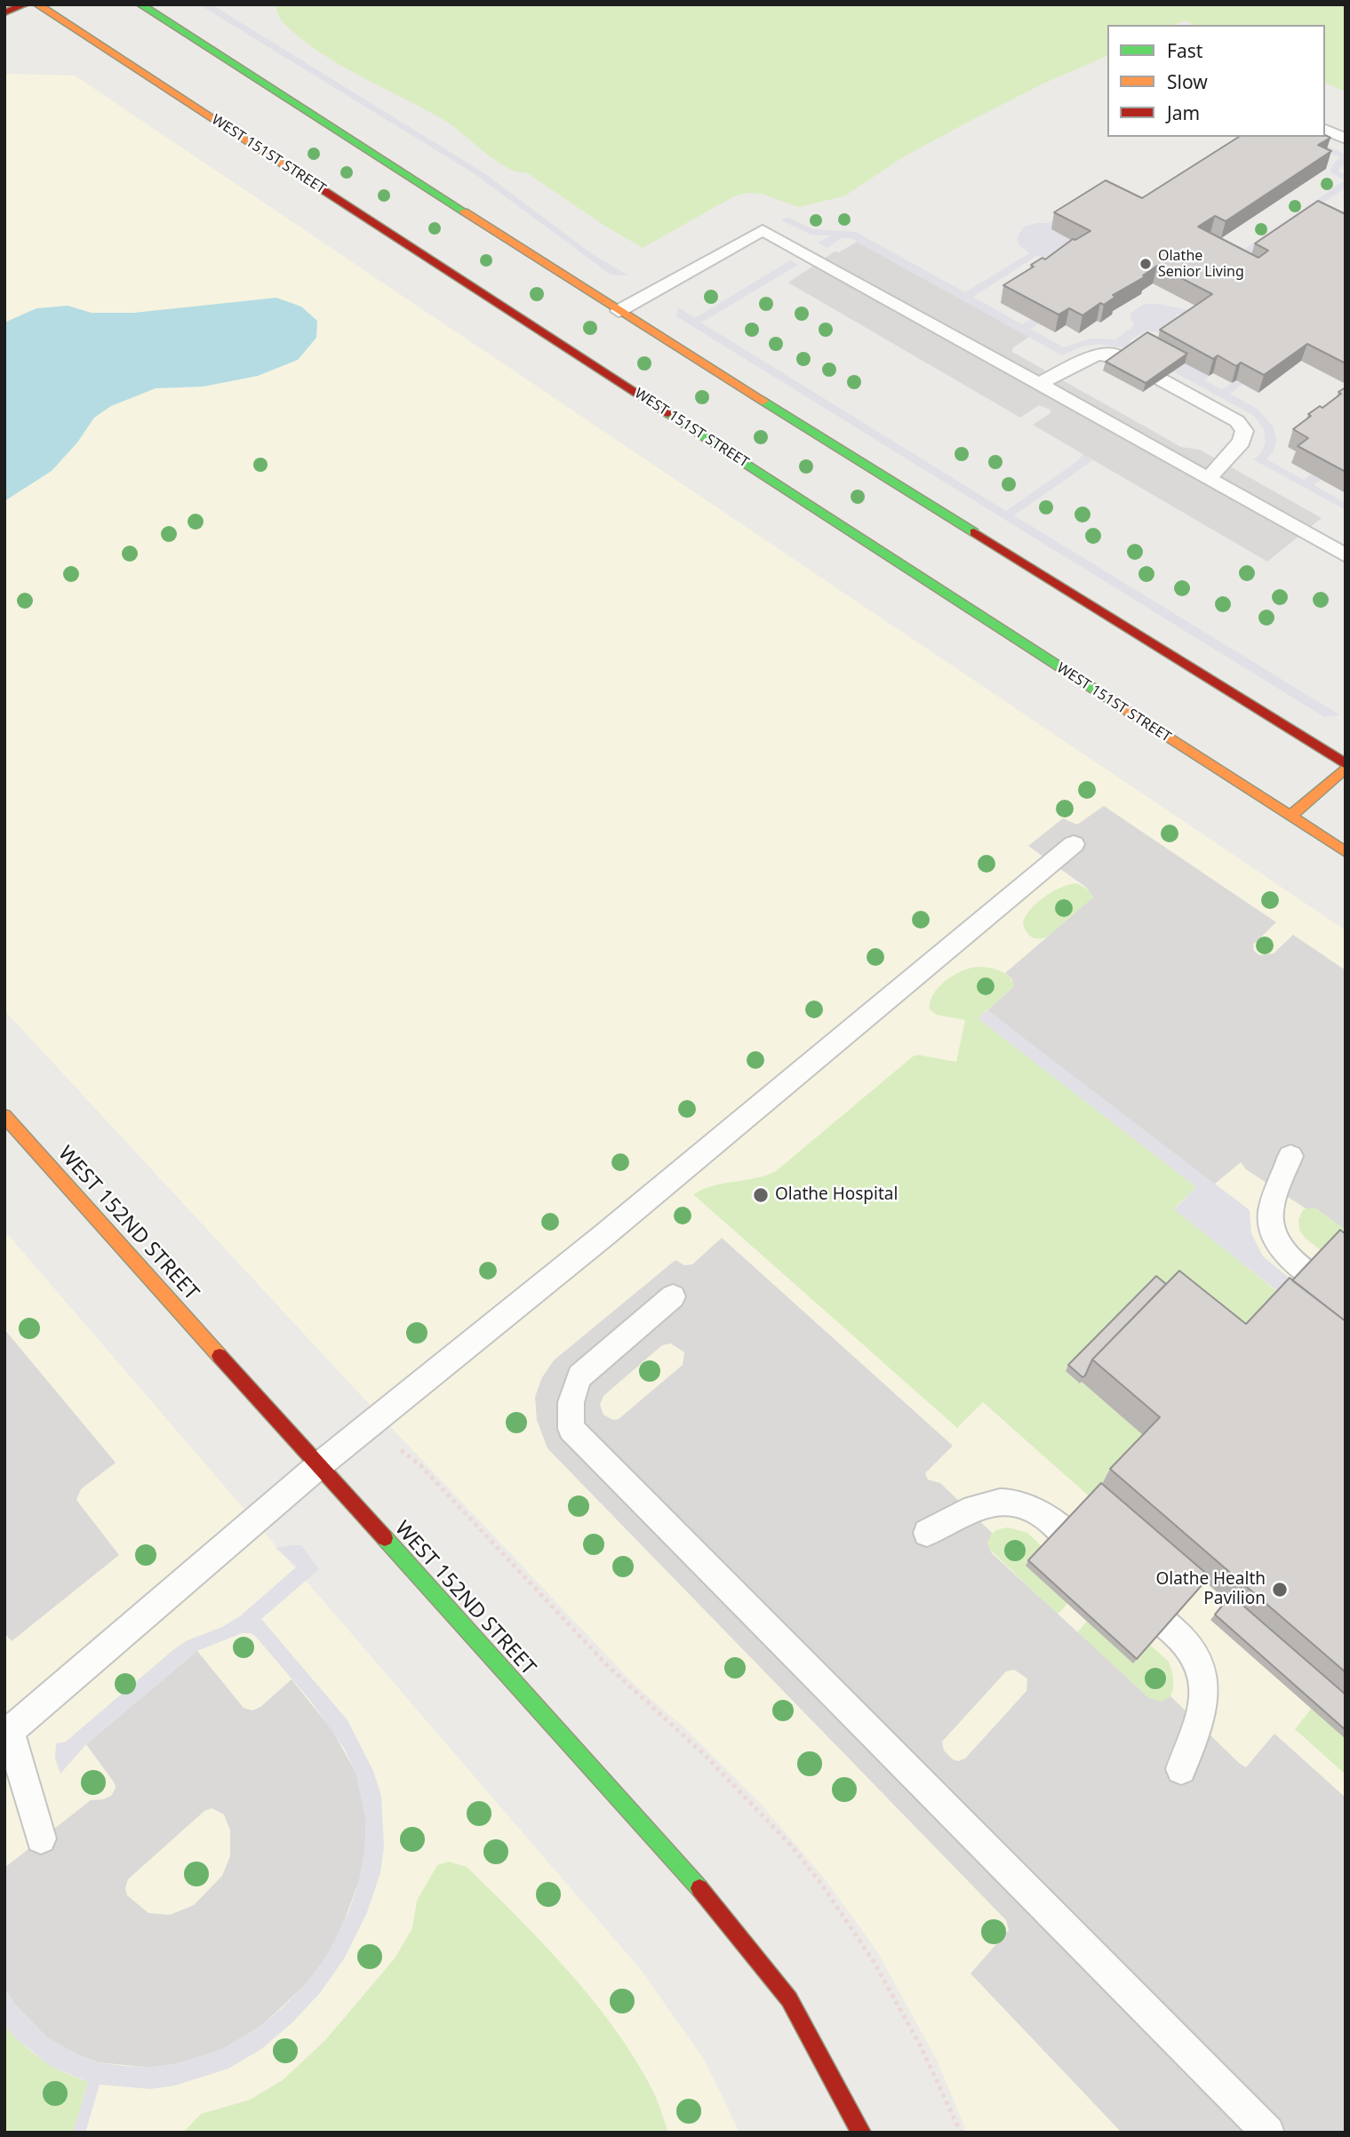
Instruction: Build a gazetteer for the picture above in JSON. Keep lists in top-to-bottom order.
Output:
{
  "streets": {
    "main road": ["WEST 151ST STREET", "WEST 152ND STREET"]
  },
  "places": ["Olathe Senior Living", "Olathe Hospital", "Olathe Health Pavilion"],
  "legend": ["Fast", "Slow", "Jam"]
}
